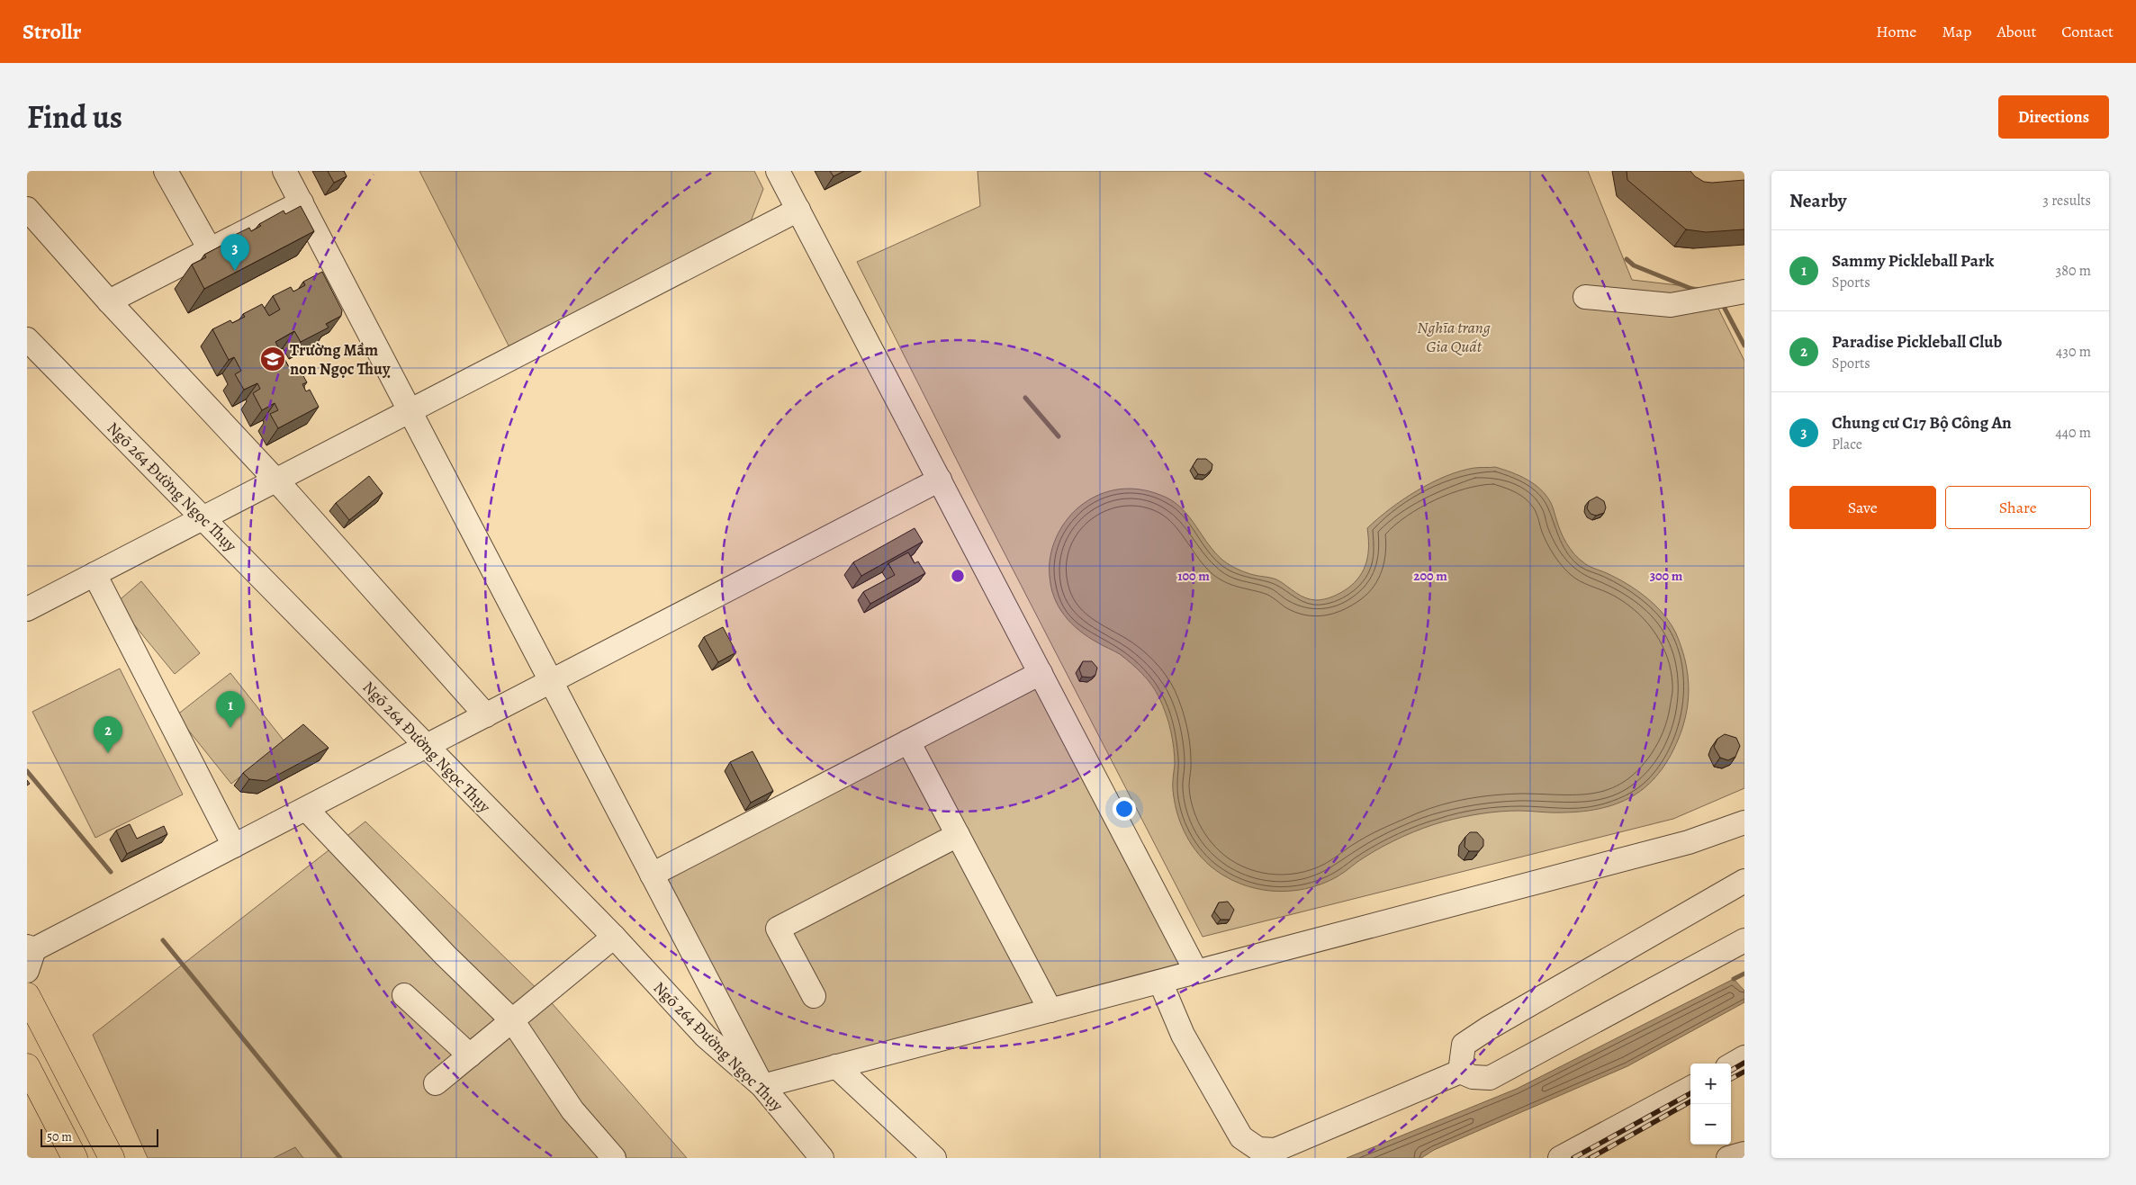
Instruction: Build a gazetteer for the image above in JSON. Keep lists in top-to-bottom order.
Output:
{
  "streets": {
    "street": ["Ngõ 264 Đường Ngọc Thụy"]
  },
  "parks": ["Nghĩa trang Gia Quất"],
  "places": {
    "school or university": ["Trường Mầm non Ngọc Thuỵ"]
  },
  "scale_bar": "50 m",
  "page": {
    "header": "Strollr",
    "nav": [
      "Home",
      "Map",
      "About",
      "Contact"
    ],
    "title": "Find us",
    "buttons": [
      "Directions",
      ["Save", "Share"]
    ],
    "heading": ["Nearby", "3 results"],
    "list": [
      {
        "mark": "1",
        "name": "Sammy Pickleball Park",
        "note": "Sports",
        "value": "380 m"
      },
      {
        "mark": "2",
        "name": "Paradise Pickleball Club",
        "note": "Sports",
        "value": "430 m"
      },
      {
        "mark": "3",
        "name": "Chung cư C17 Bộ Công An",
        "note": "Place",
        "value": "440 m"
      }
    ],
    "pins": ["3", "1", "2"],
    "map_buttons": ["+", "−"],
    "scale": "50 m"
  },
  "rings": ["100 m", "200 m", "300 m"]
}
